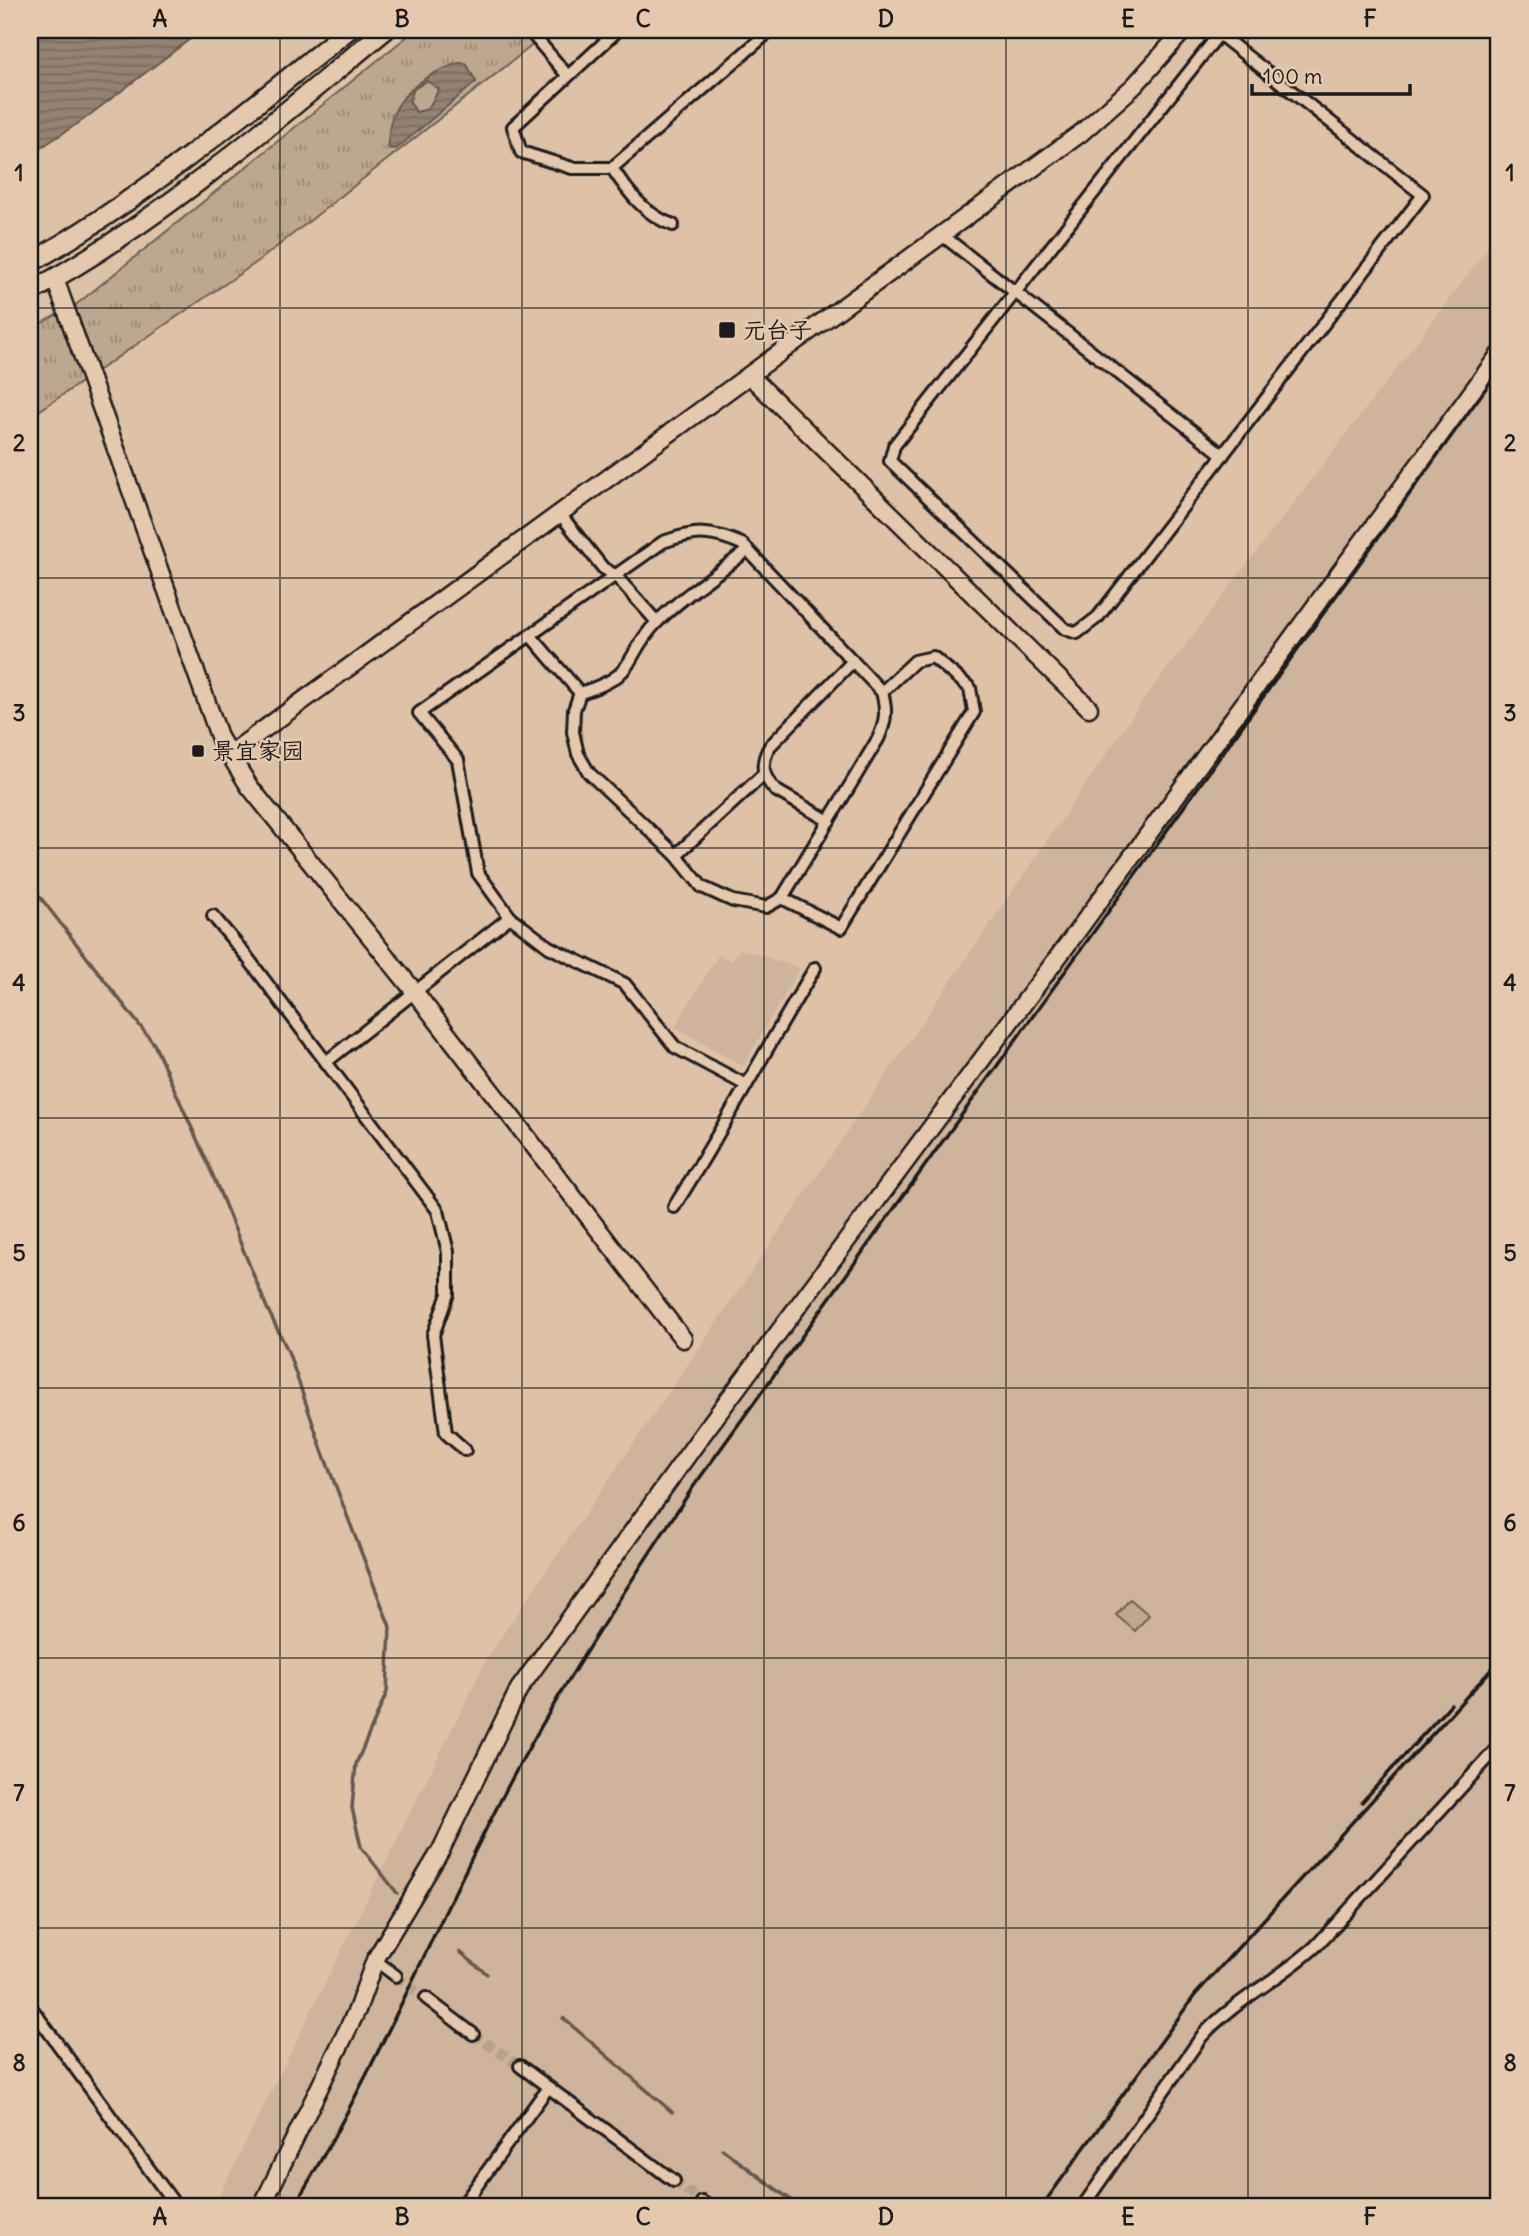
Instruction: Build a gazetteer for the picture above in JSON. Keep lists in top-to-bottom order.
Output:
{
  "places": {
    "transit": ["元台子", "景宜家园"]
  },
  "scale_bar": "100 m",
  "grid": {
    "columns": [
      "A",
      "B",
      "C",
      "D",
      "E",
      "F"
    ],
    "rows": [
      "1",
      "2",
      "3",
      "4",
      "5",
      "6",
      "7",
      "8"
    ]
  }
}
